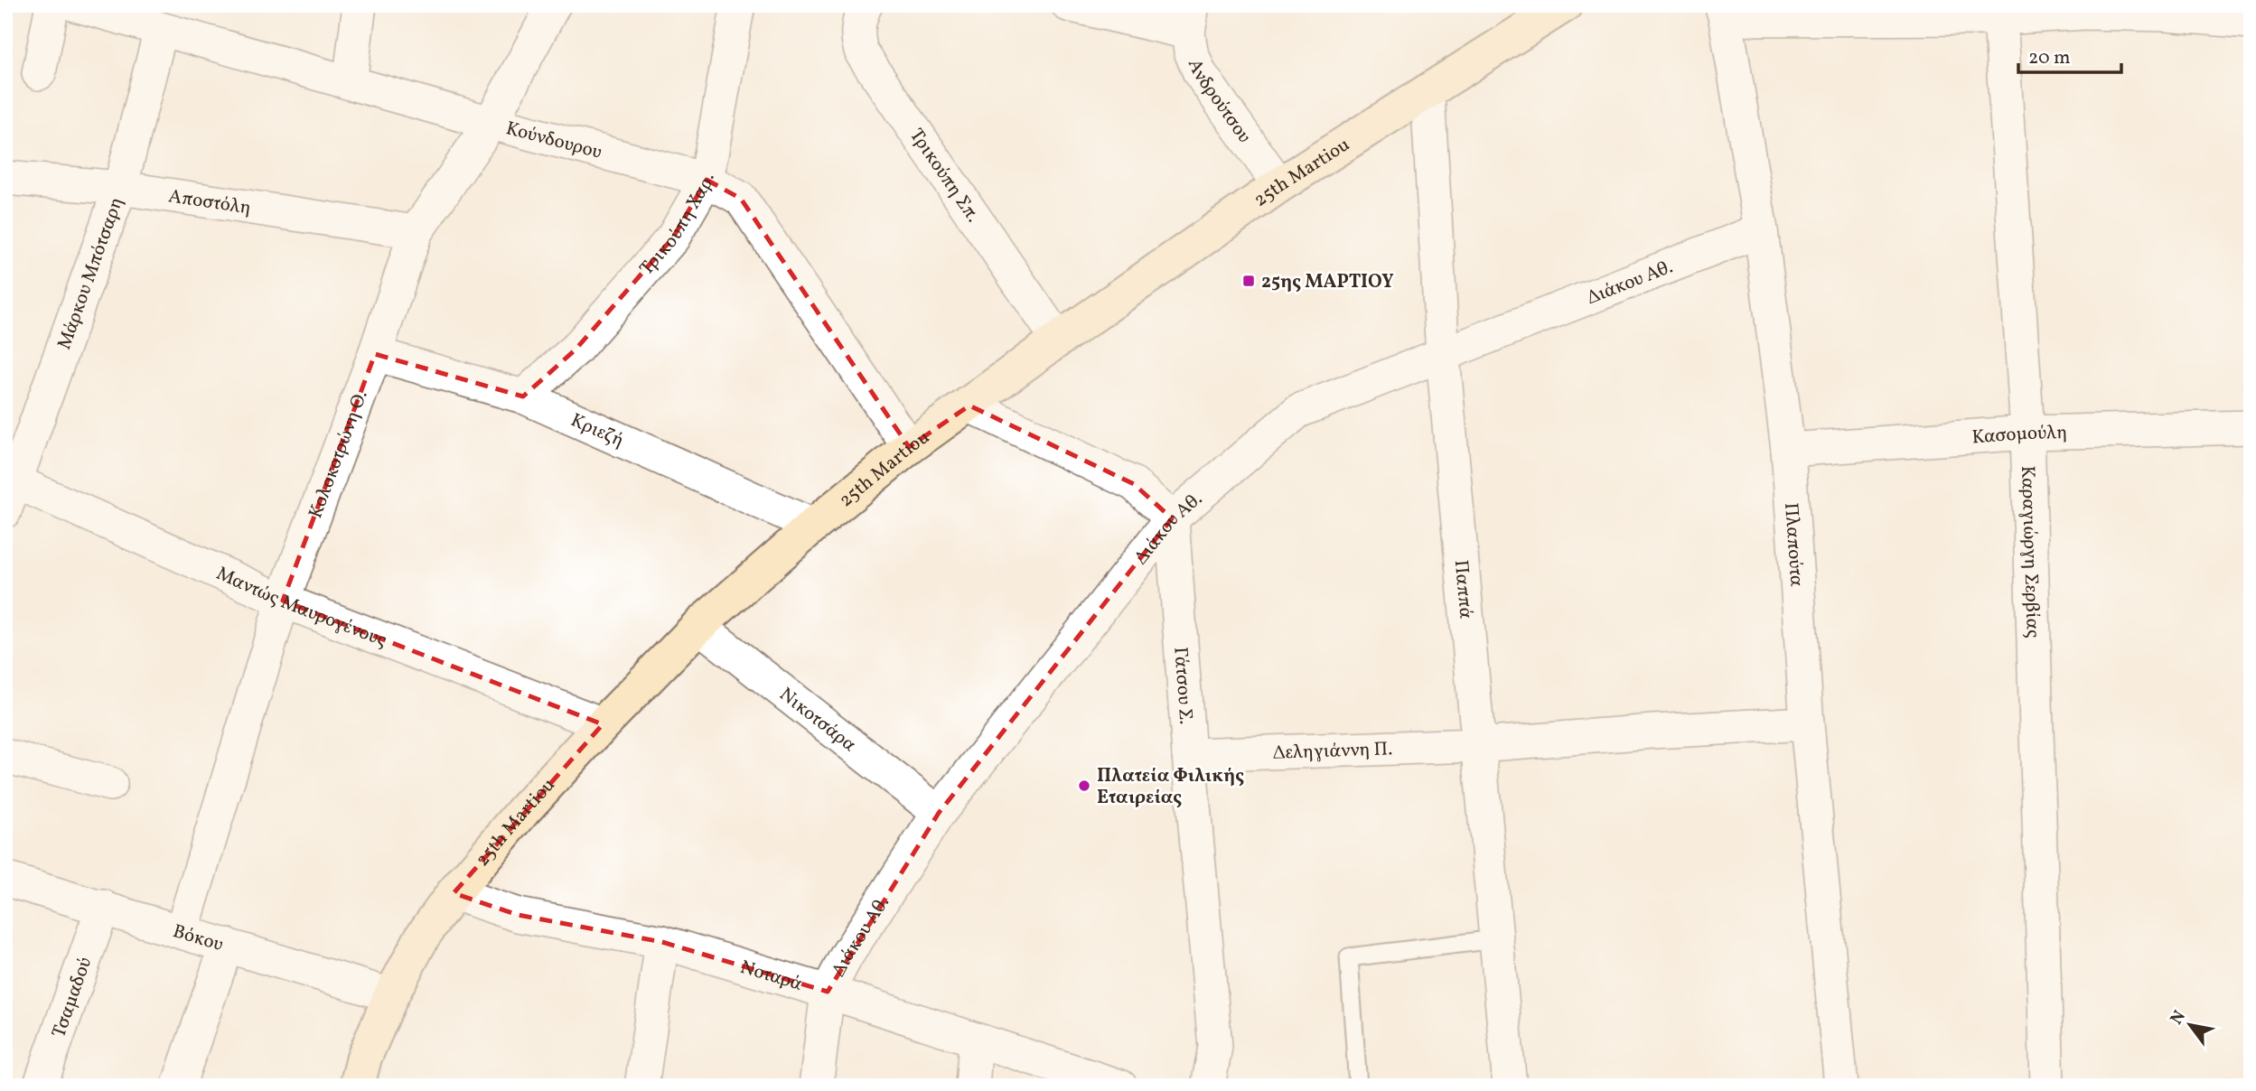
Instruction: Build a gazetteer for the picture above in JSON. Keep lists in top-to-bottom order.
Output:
{
  "streets": {
    "main road": ["25th Martiou"],
    "street": [
      "Ανδρούτσου",
      "Κούνδουρου",
      "Τρικούπη Σπ.",
      "Αποστόλη",
      "Τρικούπη Χαρ.",
      "Μάρκου Μπότσαρη",
      "Διάκου Αθ.",
      "Κριεζή",
      "Κασομούλη",
      "Κολοκοτρώνη Θ.",
      "Πλαπούτα",
      "Καραγιώργη Σερβίας",
      "Παππά",
      "Μαντώς Μαυρογένους",
      "Γάτσου Σ.",
      "Νικοτσάρα",
      "Δεληγιάννη Π.",
      "Βόκου",
      "Νοταρά",
      "Τσαμαδού"
    ]
  },
  "crossings": [
    ["Ανδρούτσου", "25th Martiou"],
    ["Κούνδουρου", "25th Martiou"],
    ["Κούνδουρου", "Τρικούπη Χαρ."],
    ["Κούνδουρου", "Μάρκου Μπότσαρη"],
    ["Κούνδουρου", "Κολοκοτρώνη Θ."],
    ["25th Martiou", "Τρικούπη Σπ."],
    ["25th Martiou", "Κριεζή"],
    ["25th Martiou", "Παππά"],
    ["25th Martiou", "Μαντώς Μαυρογένους"],
    ["25th Martiou", "Νικοτσάρα"],
    ["25th Martiou", "Βόκου"],
    ["25th Martiou", "Νοταρά"],
    ["Αποστόλη", "Μάρκου Μπότσαρη"],
    ["Αποστόλη", "Κολοκοτρώνη Θ."],
    ["Τρικούπη Χαρ.", "Κριεζή"],
    ["Μάρκου Μπότσαρη", "Μαντώς Μαυρογένους"],
    ["Διάκου Αθ.", "Πλαπούτα"],
    ["Διάκου Αθ.", "Παππά"],
    ["Διάκου Αθ.", "Γάτσου Σ."],
    ["Διάκου Αθ.", "Νικοτσάρα"],
    ["Διάκου Αθ.", "Νοταρά"],
    ["Κριεζή", "Κολοκοτρώνη Θ."],
    ["Κασομούλη", "Πλαπούτα"],
    ["Κασομούλη", "Καραγιώργη Σερβίας"],
    ["Κολοκοτρώνη Θ.", "Μαντώς Μαυρογένους"],
    ["Κολοκοτρώνη Θ.", "Βόκου"],
    ["Πλαπούτα", "Δεληγιάννη Π."],
    ["Παππά", "Δεληγιάννη Π."],
    ["Γάτσου Σ.", "Δεληγιάννη Π."],
    ["Βόκου", "Τσαμαδού"]
  ],
  "places": {
    "transit": ["25ης ΜΑΡΤΙΟΥ"],
    "other": ["Πλατεία Φιλικής Εταιρείας"]
  },
  "scale_bar": "20 m",
  "north": "top left"
}
